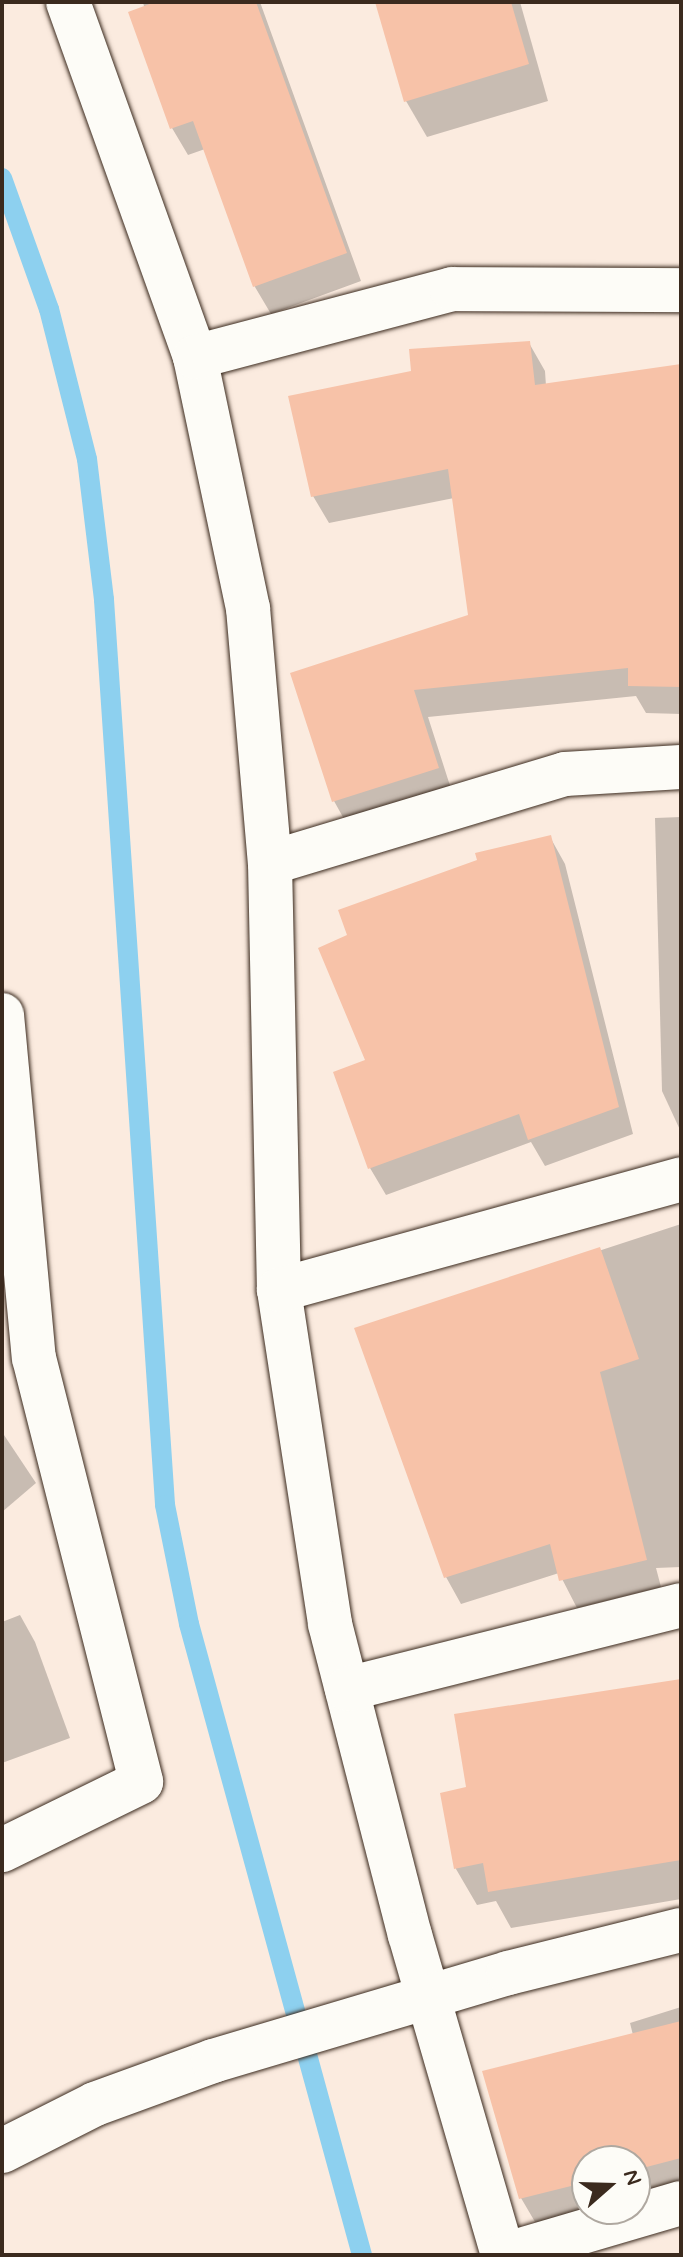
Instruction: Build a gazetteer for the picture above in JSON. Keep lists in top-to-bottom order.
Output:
{
  "north": "right"
}
